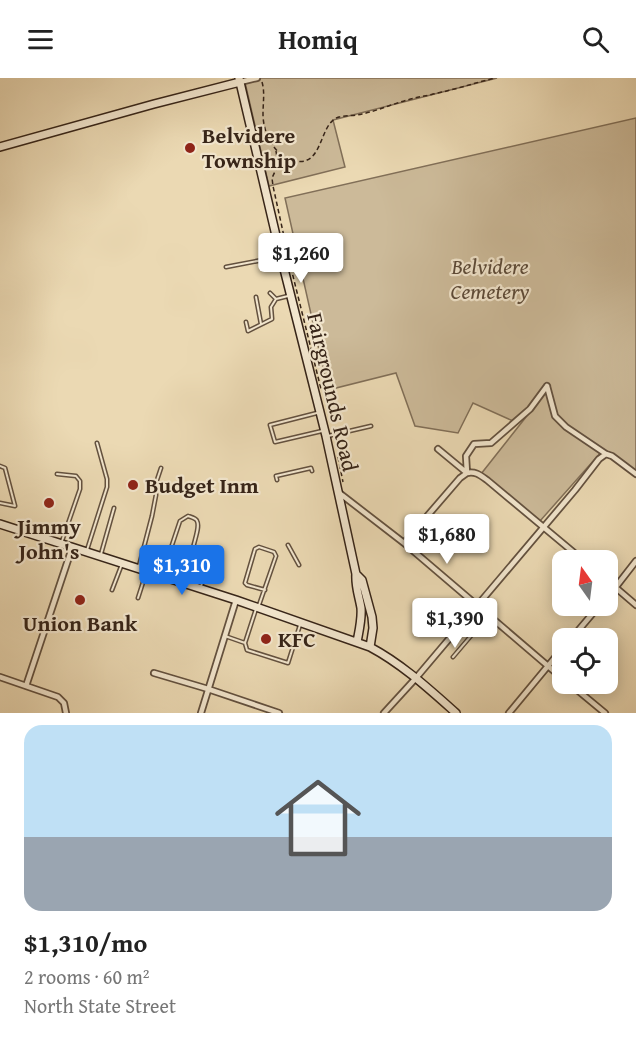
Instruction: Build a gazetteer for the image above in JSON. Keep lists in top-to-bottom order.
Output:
{
  "streets": {
    "main road": ["Fairgrounds Road"]
  },
  "parks": ["Belvidere Cemetery"],
  "places": [
    "Belvidere Township",
    "Budget Inm",
    "Jimmy John's",
    "Union Bank",
    "KFC"
  ],
  "north": "top",
  "page": {
    "header": "Homiq",
    "price": [
      "$1,260",
      "$1,680",
      "$1,310",
      "$1,390"
    ],
    "list": [
      {
        "name": "$1,310/mo",
        "note": "2 rooms · 60 m² · North State Street"
      }
    ]
  }
}
